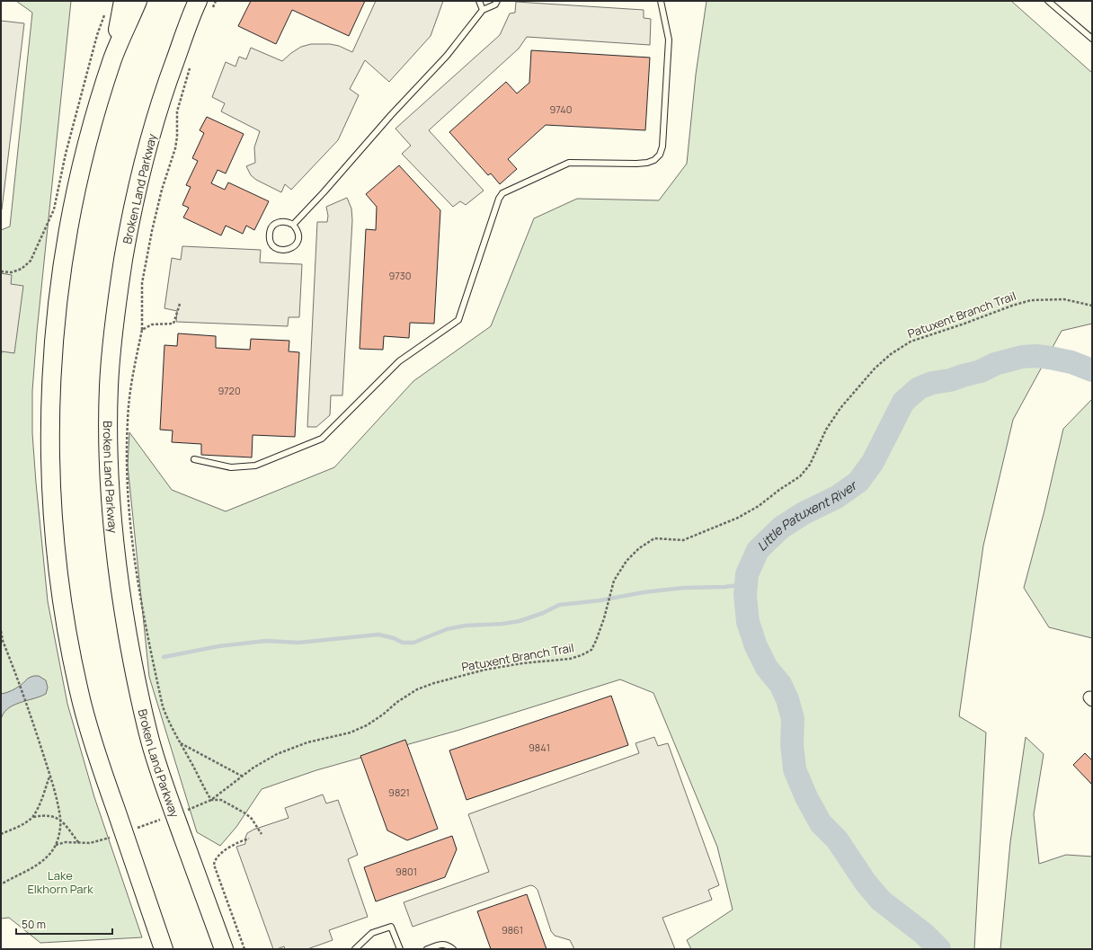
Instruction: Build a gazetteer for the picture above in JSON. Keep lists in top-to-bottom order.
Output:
{
  "streets": {
    "main road": ["Broken Land Parkway"],
    "path": ["Patuxent Branch Trail"]
  },
  "water": ["Little Patuxent River"],
  "parks": ["Lake Elkhorn Park"],
  "house_numbers": [
    "9740",
    "9730",
    "9720",
    "9841",
    "9821",
    "9801",
    "9861"
  ],
  "scale_bar": "50 m"
}
